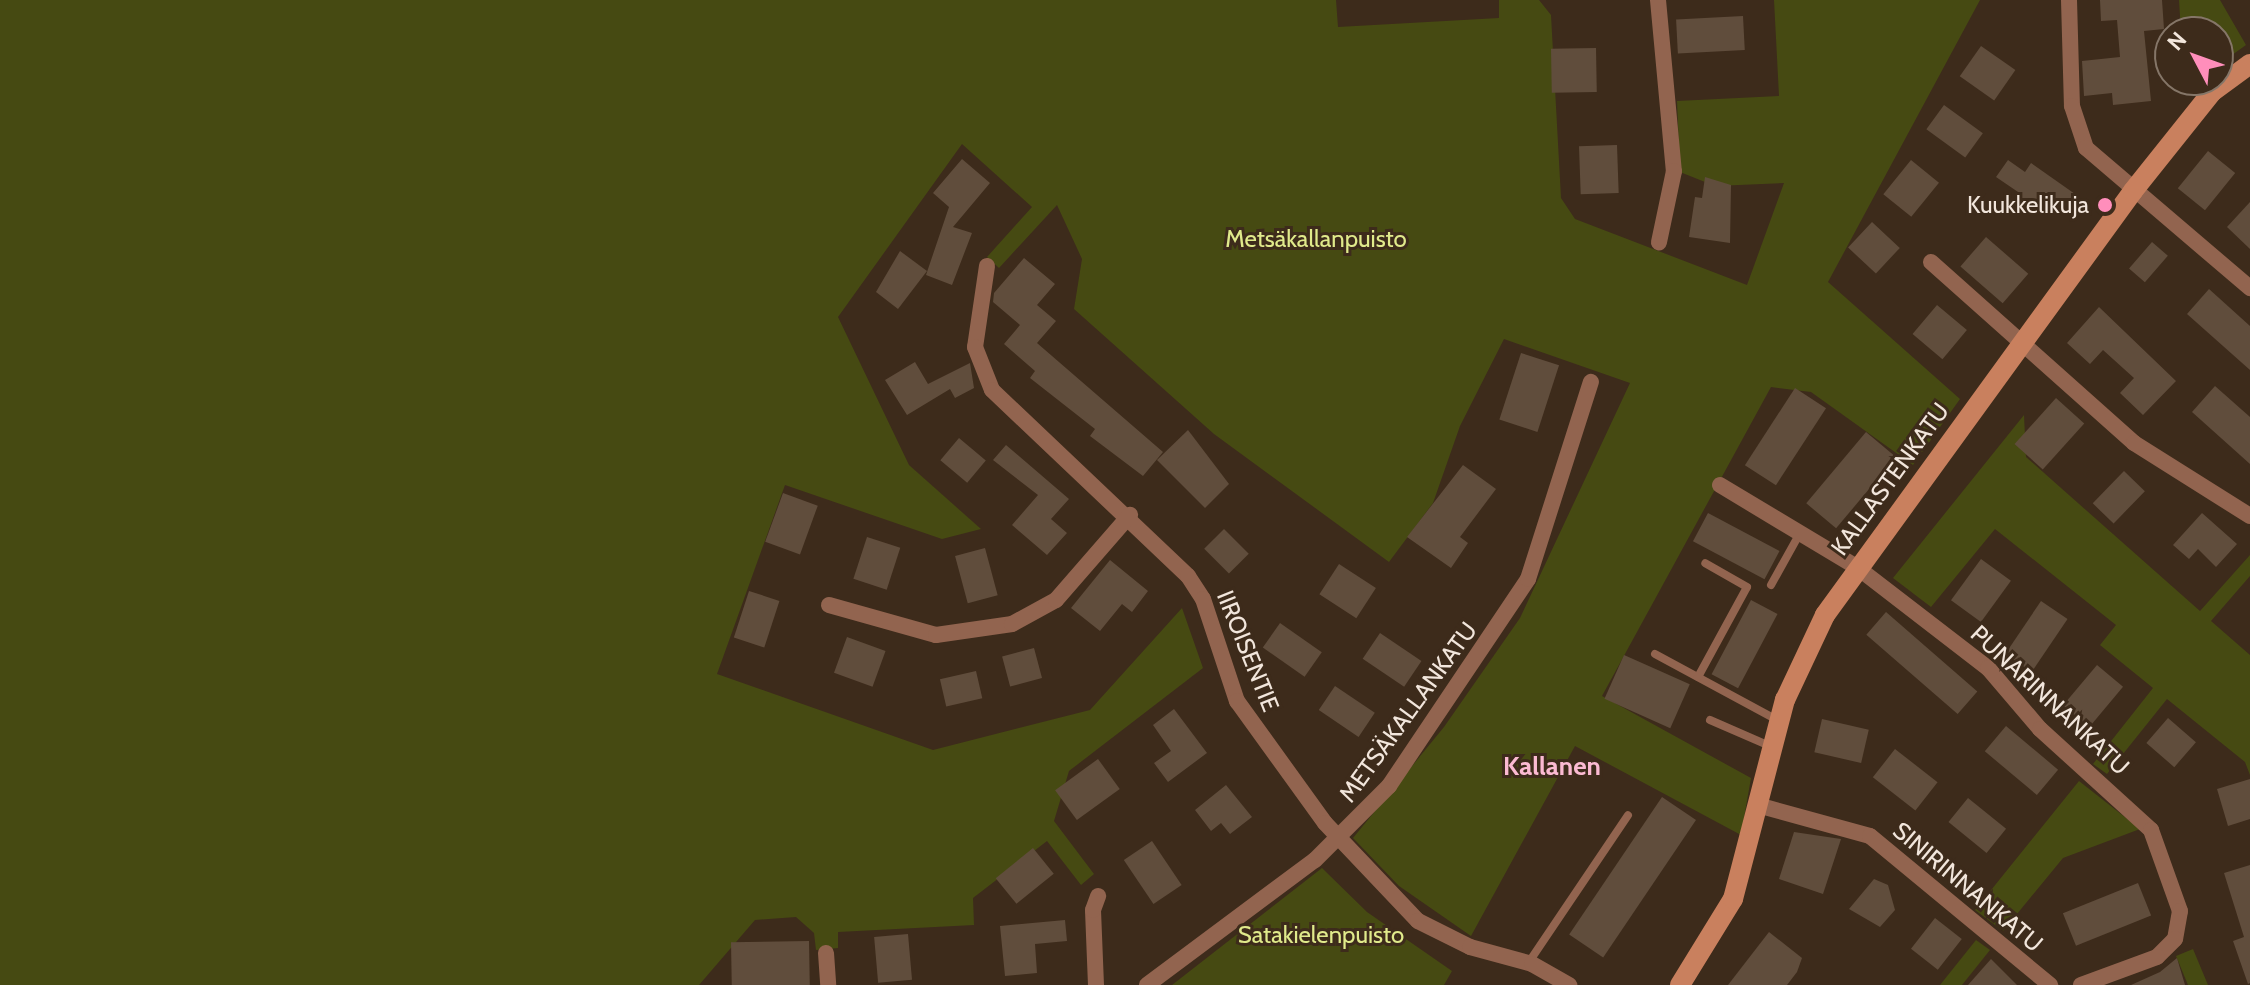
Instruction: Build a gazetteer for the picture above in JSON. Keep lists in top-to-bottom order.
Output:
{
  "streets": {
    "street": [
      "KALLASTENKATU",
      "IIROISENTIE",
      "PUNARINNANKATU",
      "METSÄKALLANKATU",
      "SINIRINNANKATU"
    ]
  },
  "crossings": [
    ["KALLASTENKATU", "PUNARINNANKATU"],
    ["KALLASTENKATU", "SINIRINNANKATU"],
    ["IIROISENTIE", "METSÄKALLANKATU"]
  ],
  "districts": ["Kallanen"],
  "parks": ["Metsäkallanpuisto", "Satakielenpuisto"],
  "places": ["Kuukkelikuja"],
  "north": "top left"
}
